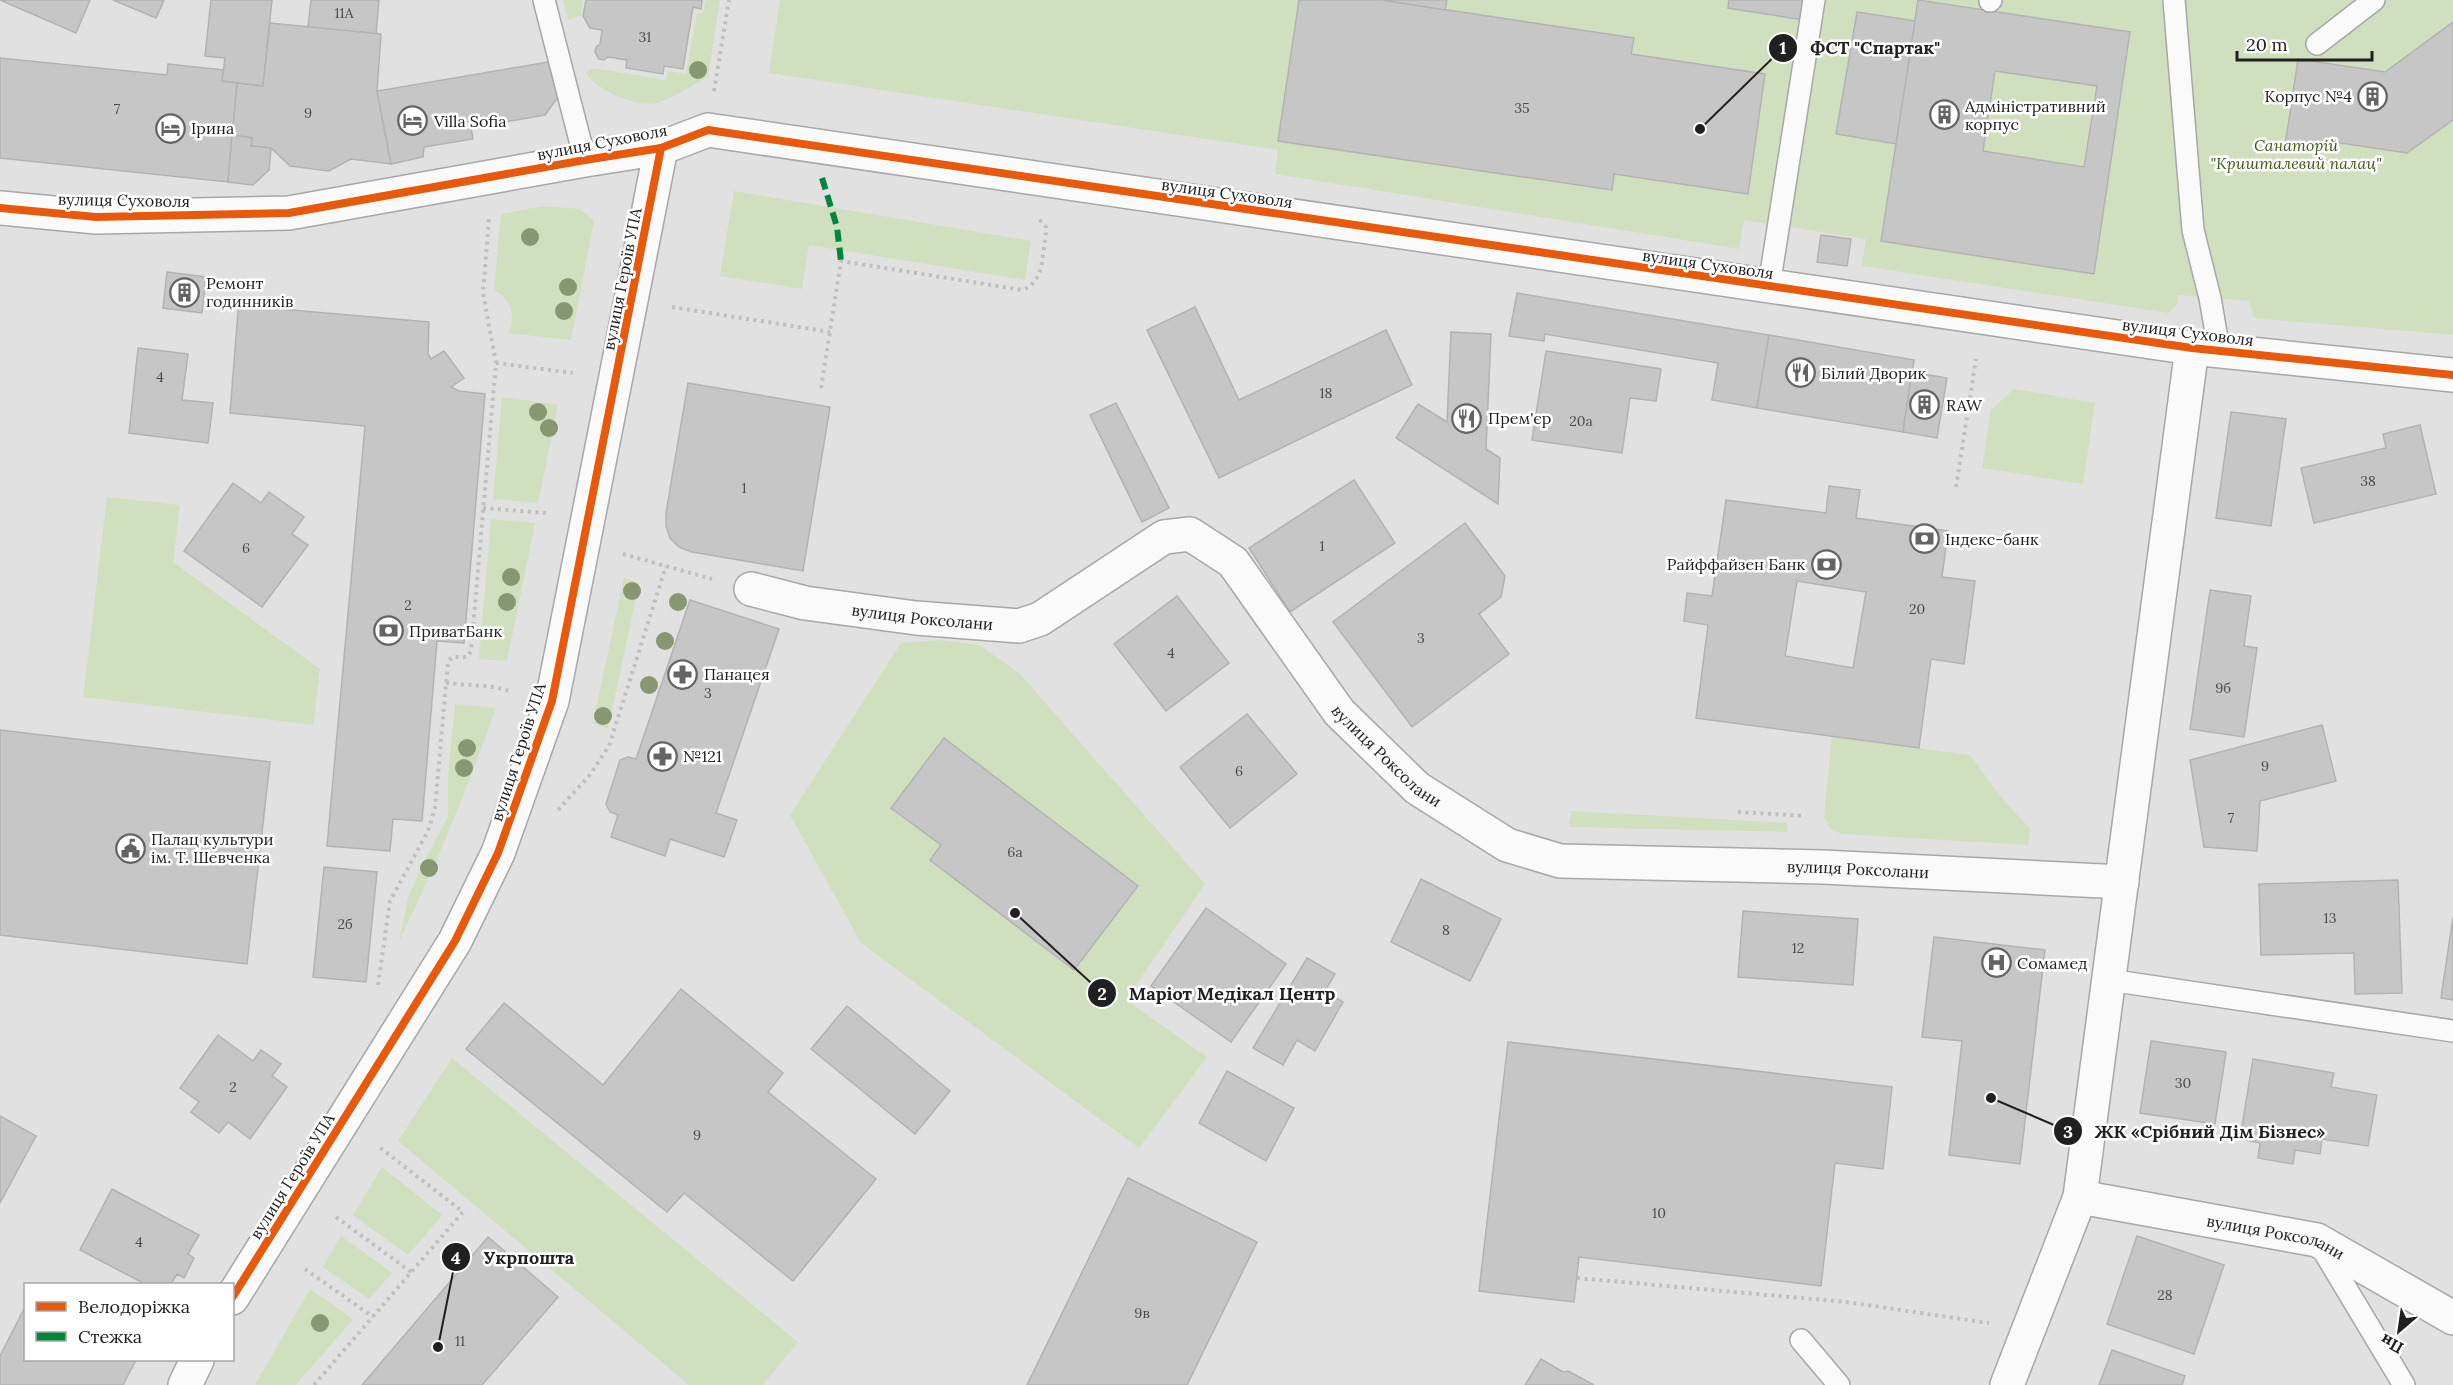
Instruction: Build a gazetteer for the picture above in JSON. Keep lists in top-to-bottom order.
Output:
{
  "streets": {
    "street": ["вулиця Суховоля", "вулиця Героїв УПА", "вулиця Роксолани"]
  },
  "crossings": [
    ["вулиця Суховоля", "вулиця Героїв УПА"]
  ],
  "parks": ["Санаторій \"Кришталевий палац\""],
  "places": {
    "building": [
      "Корпус №4",
      "Адміністративний корпус",
      "Ремонт годинників",
      "RAW"
    ],
    "hotel": ["Villa Sofia", "Ірина"],
    "other": [
      "ФСТ \"Спартак\"",
      "Маріот Медікал Центр",
      "ЖК «Срібний Дім Бізнес»",
      "Укрпошта"
    ],
    "restaurant": ["Білий Дворик", "Прем'єр"],
    "bank": ["Індекс-банк", "Райффайзен Банк", "ПриватБанк"],
    "pharmacy": ["Панацея", "№121"],
    "public building": ["Палац культури ім. Т. Шевченка"],
    "hospital": ["Сомамед"]
  },
  "house_numbers": [
    "11А",
    "31",
    "35",
    "7",
    "9",
    "4",
    "18",
    "20а",
    "38",
    "1",
    "1",
    "6",
    "2",
    "20",
    "3",
    "4",
    "9б",
    "3",
    "9",
    "6",
    "7",
    "6а",
    "13",
    "2б",
    "8",
    "12",
    "30",
    "2",
    "9",
    "10",
    "4",
    "28",
    "9в",
    "11"
  ],
  "legend": ["Велодоріжка", "Стежка"],
  "scale_bar": "20 m",
  "north": "bottom left"
}
